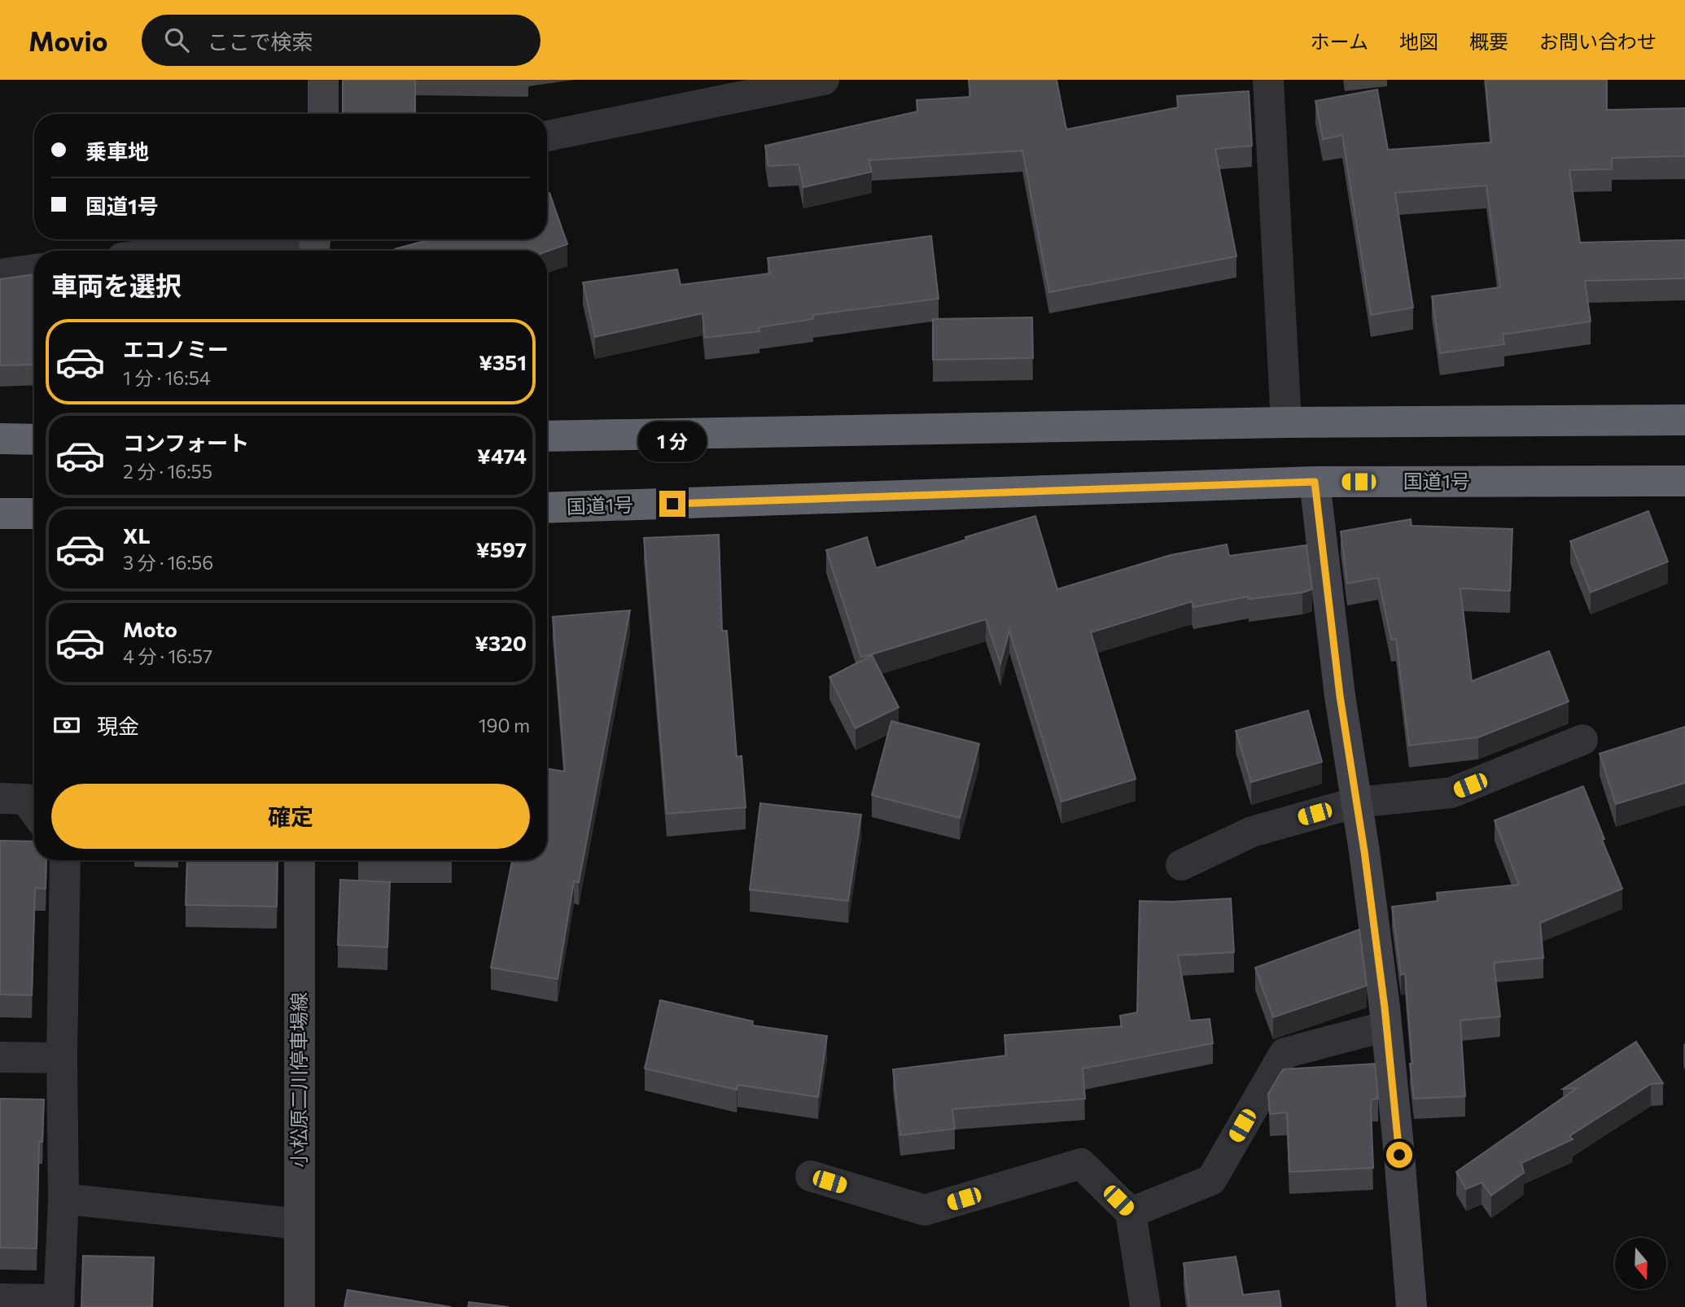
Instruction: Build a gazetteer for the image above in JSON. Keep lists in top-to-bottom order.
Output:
{
  "streets": {
    "highway": ["国道1号"],
    "street": ["小松原二川停車場線"]
  },
  "north": "bottom",
  "page": {
    "header": "Movio",
    "search": "ここで検索",
    "nav": [
      "ホーム",
      "地図",
      "概要",
      "お問い合わせ"
    ],
    "banner": ["乗車地", "国道1号"],
    "heading": "車両を選択",
    "list": [
      {
        "name": "エコノミー",
        "note": "1 分 · 16:54",
        "value": "¥351"
      },
      {
        "name": "コンフォート",
        "note": "2 分 · 16:55",
        "value": "¥474"
      },
      {
        "name": "XL",
        "note": "3 分 · 16:56",
        "value": "¥597"
      },
      {
        "name": "Moto",
        "note": "4 分 · 16:57",
        "value": "¥320"
      }
    ],
    "bubble": "1 分",
    "pay": ["現金", "190 m"],
    "buttons": "確定"
  }
}
